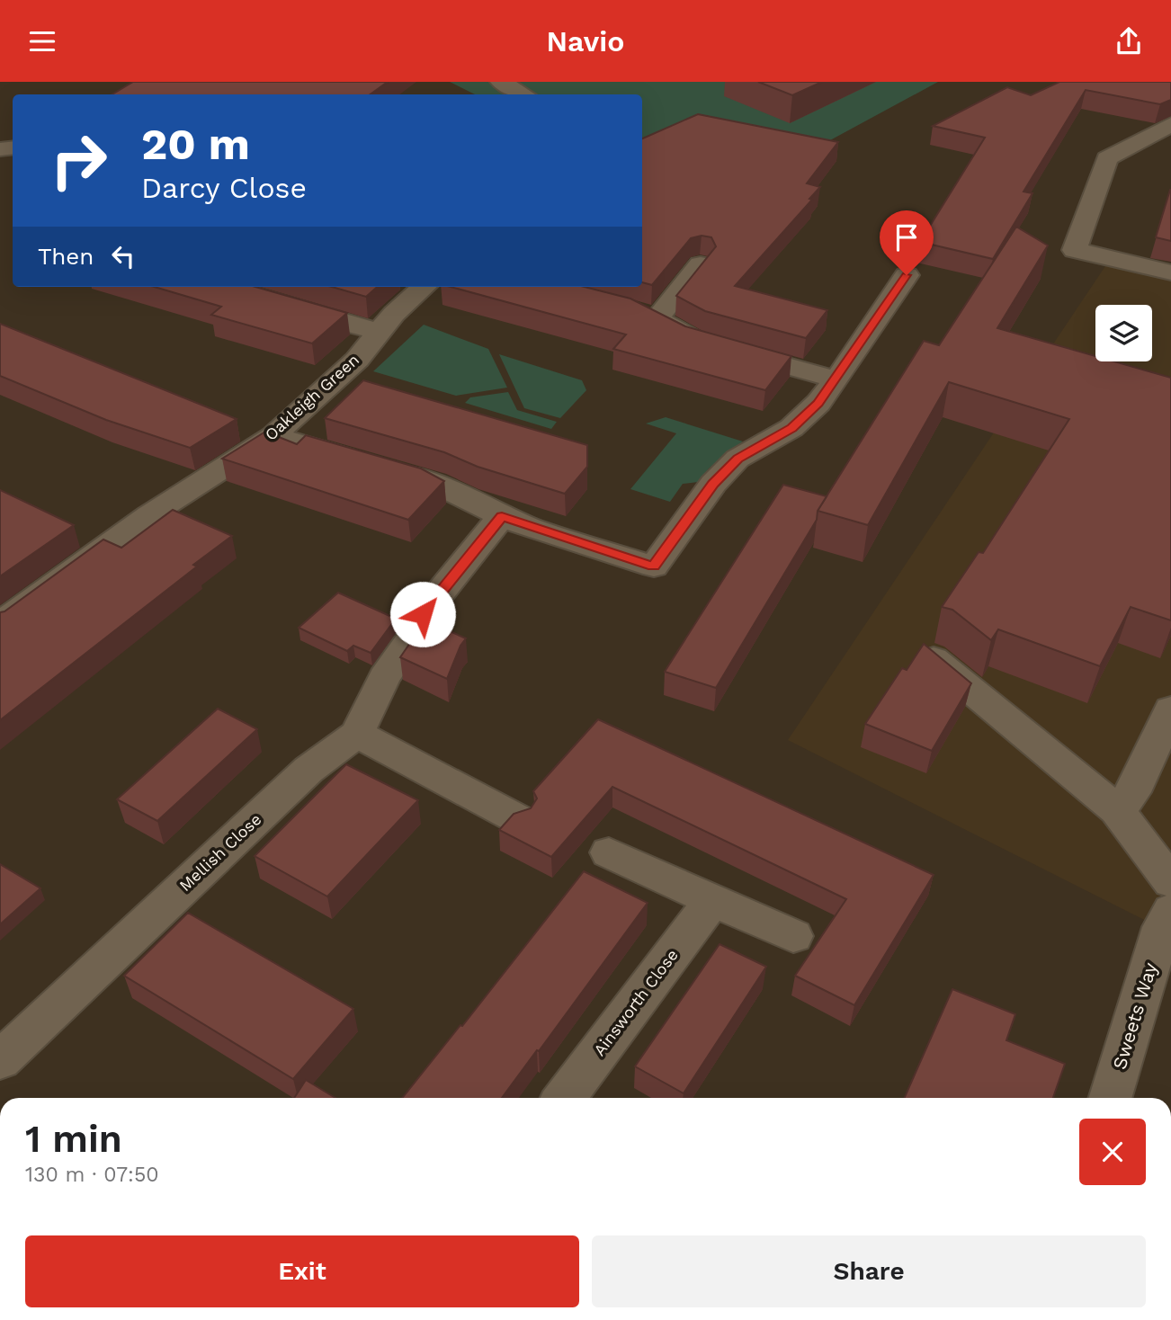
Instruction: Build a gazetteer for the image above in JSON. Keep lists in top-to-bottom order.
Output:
{
  "streets": {
    "street": [
      "Oakleigh Green",
      "Mellish Close",
      "Ainsworth Close",
      "Sweets Way"
    ]
  },
  "page": {
    "header": "Navio",
    "turn": ["20 m", "Darcy Close"],
    "then": "Then",
    "heading": ["1 min", "130 m · 07:50"],
    "buttons": ["Exit", "Share"]
  }
}
